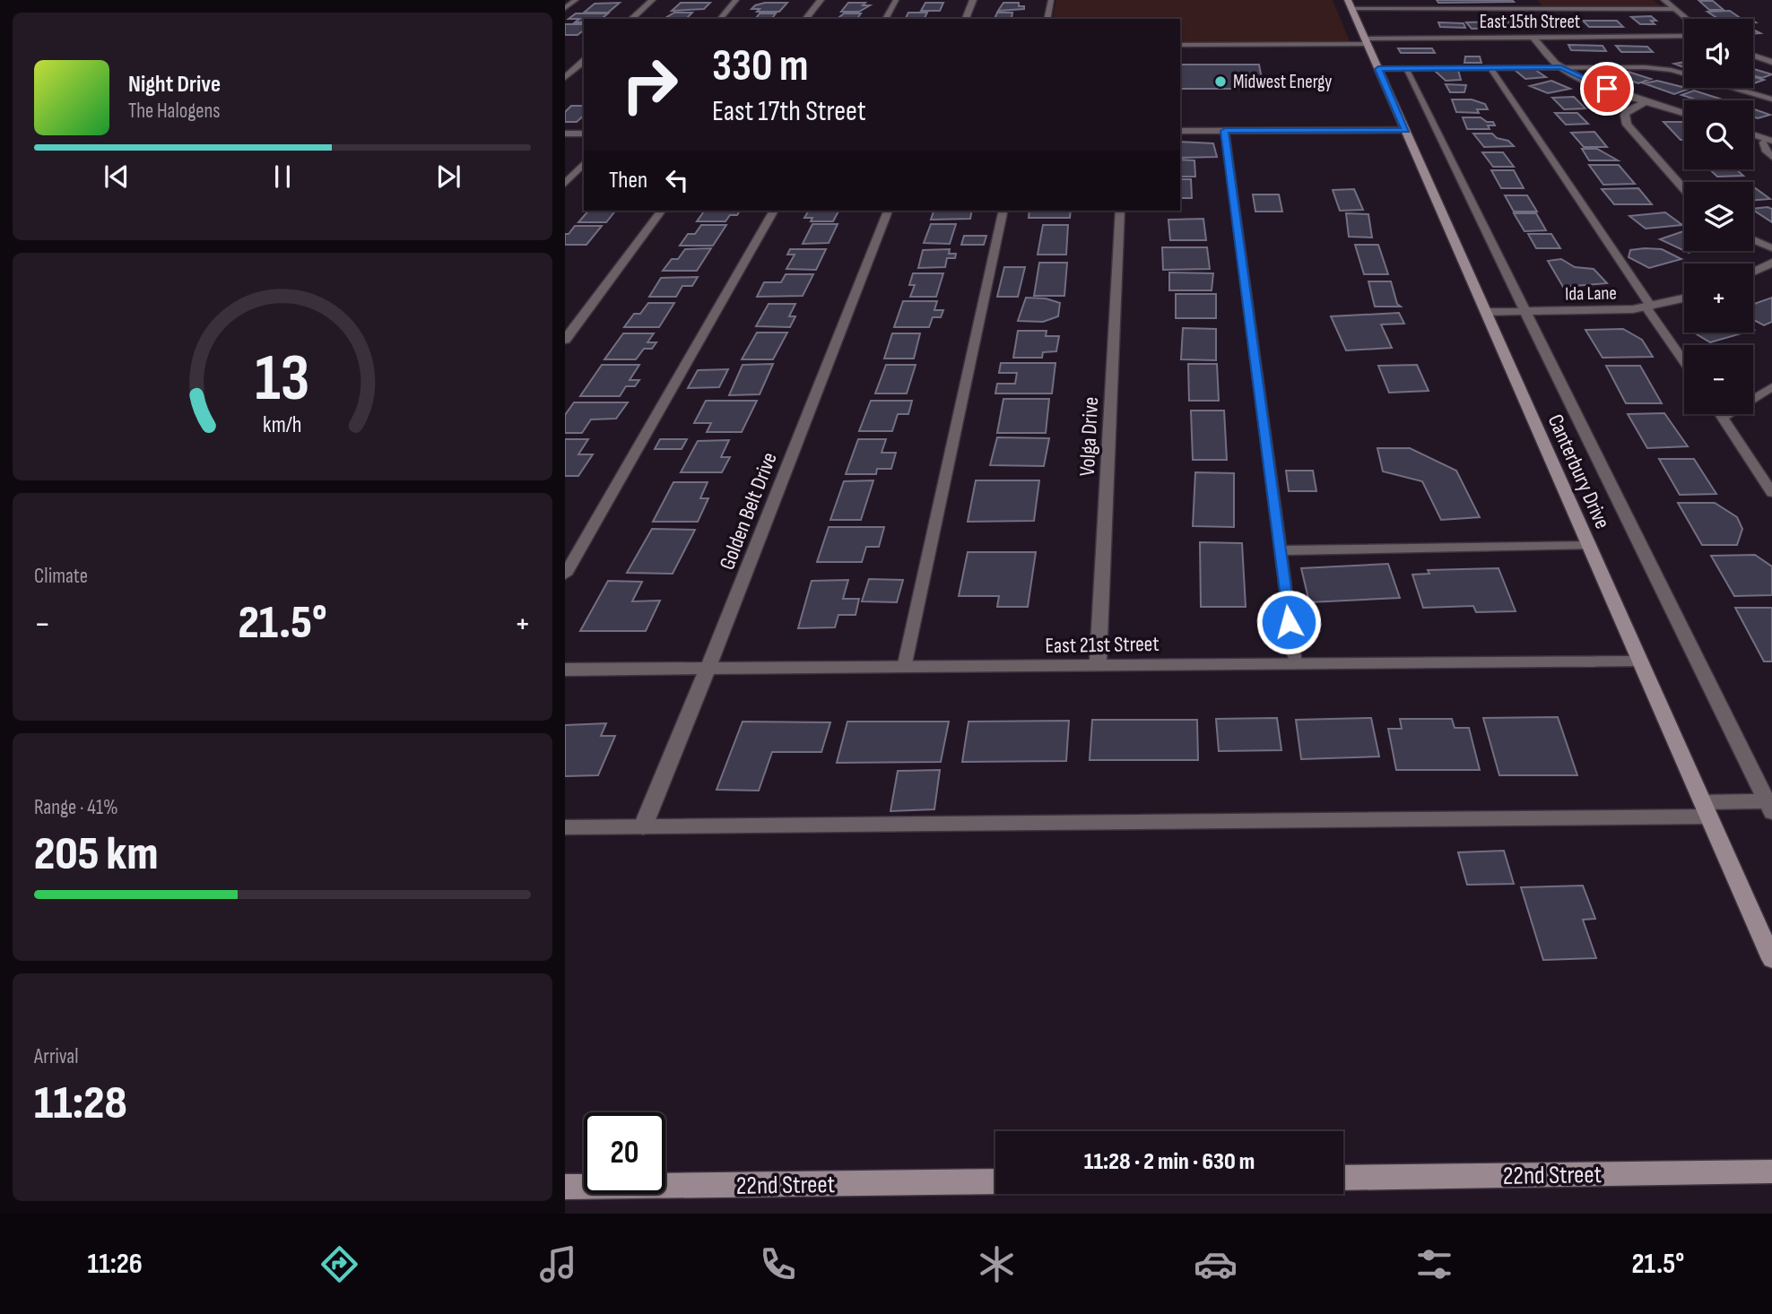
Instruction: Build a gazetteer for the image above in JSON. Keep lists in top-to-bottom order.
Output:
{
  "streets": {
    "main road": ["Canterbury Drive", "22nd Street"],
    "street": [
      "East 15th Street",
      "Ida Lane",
      "Volga Drive",
      "Golden Belt Drive",
      "East 21st Street"
    ]
  },
  "crossings": [
    ["East 15th Street", "Canterbury Drive"],
    ["Ida Lane", "Canterbury Drive"],
    ["Volga Drive", "East 21st Street"],
    ["Canterbury Drive", "East 21st Street"],
    ["Golden Belt Drive", "East 21st Street"]
  ],
  "places": ["Midwest Energy"],
  "page": {
    "map_buttons": ["+", "−"],
    "turn": ["330 m", "East 17th Street"],
    "song": ["Night Drive", "The Halogens"],
    "then": "Then",
    "tile": [
      "Climate",
      ["Range · 41%", "205 km"],
      ["Arrival", "11:28"]
    ],
    "heat": ["−", "21.5°", "+"],
    "limit": "20",
    "trip": "11:28 · 2 min · 630 m",
    "tabs": ["11:26", "21.5°"],
    "gauge": ["13", "km/h"]
  }
}
